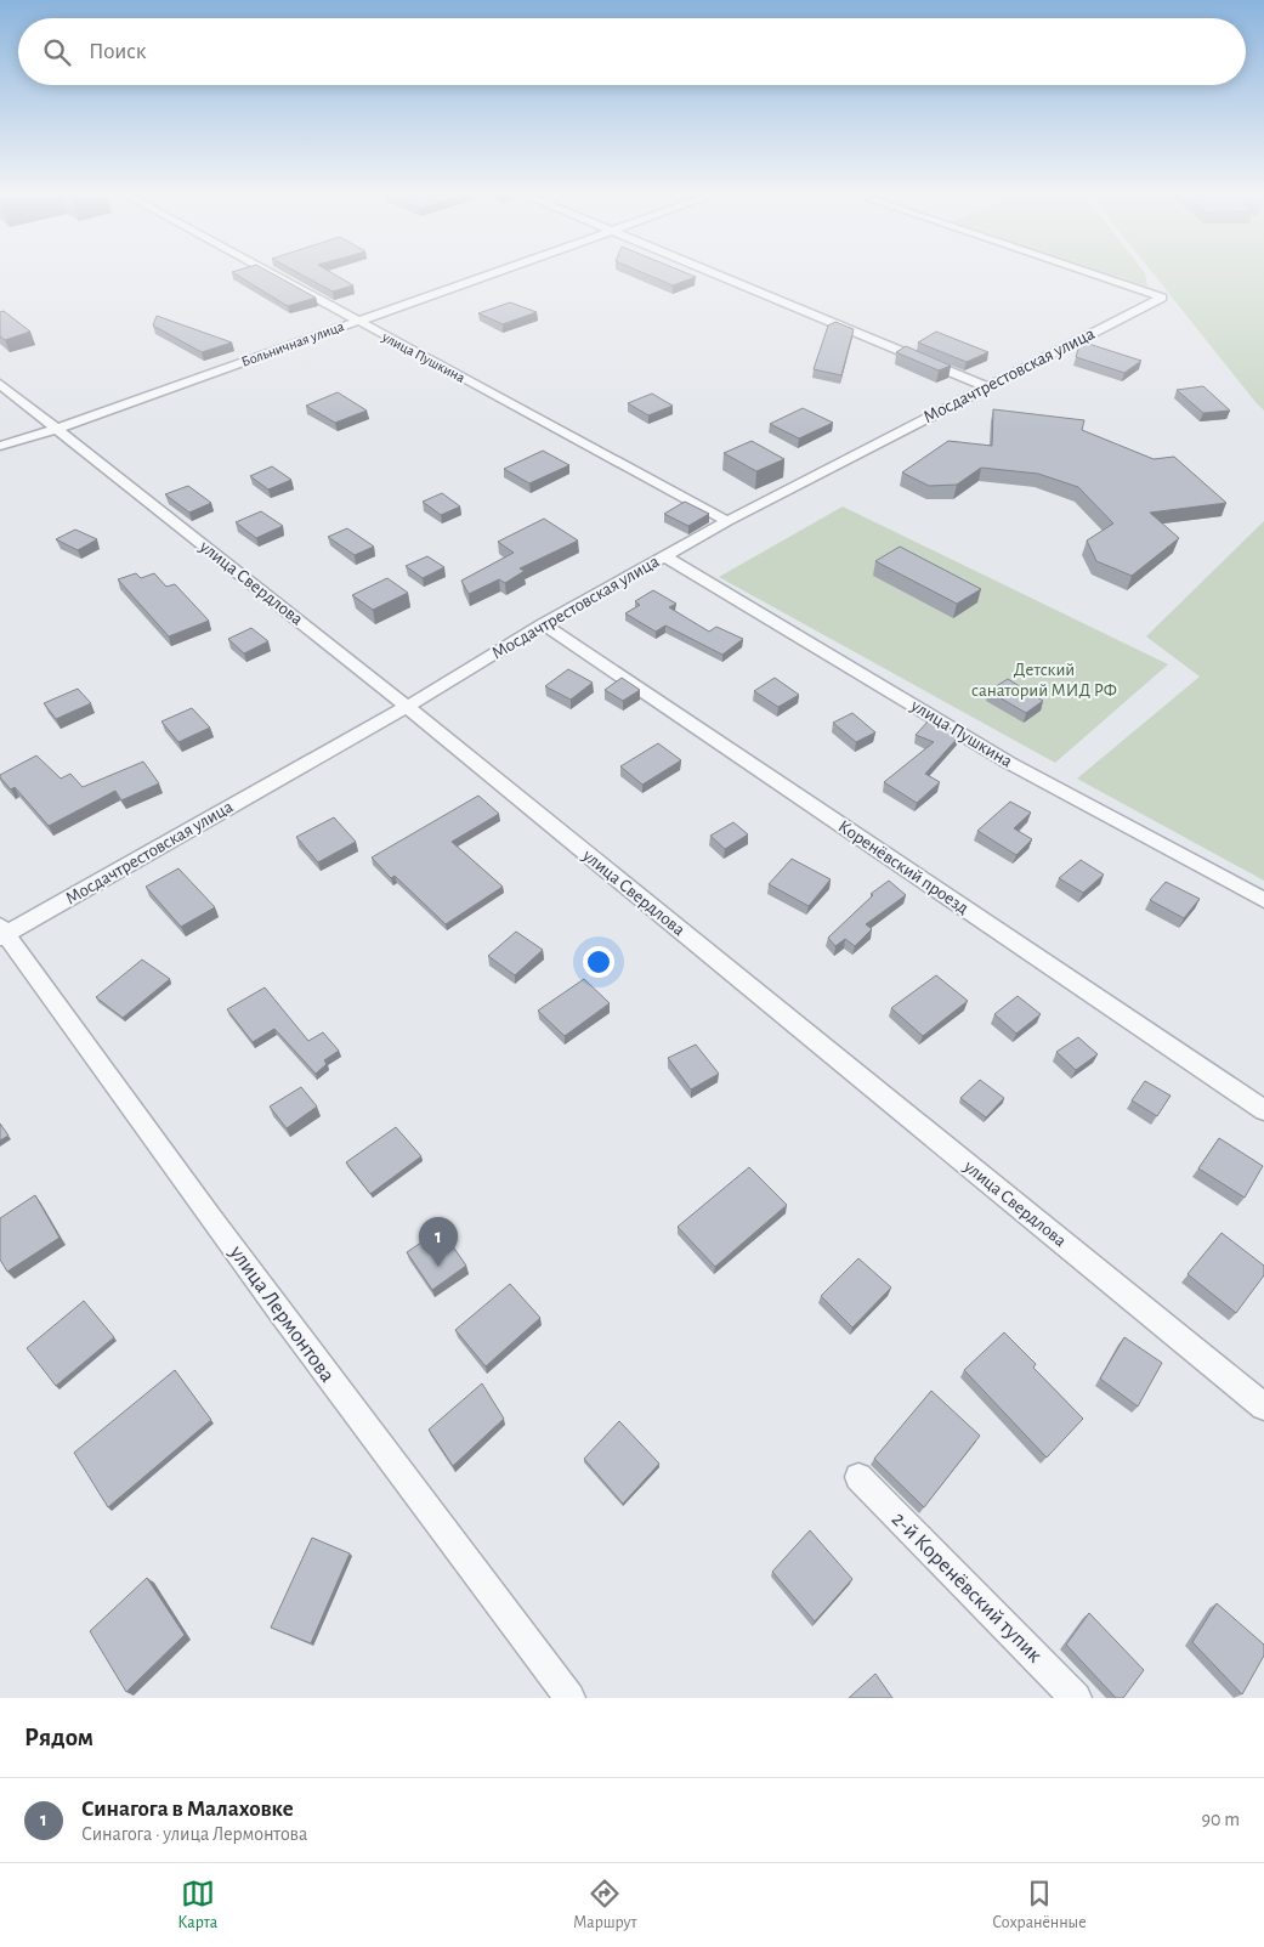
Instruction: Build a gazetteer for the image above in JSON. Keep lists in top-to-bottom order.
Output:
{
  "streets": {
    "street": [
      "Больничная улица",
      "улица Пушкина",
      "Мосдачтрестовская улица",
      "улица Свердлова",
      "Коренёвский проезд",
      "улица Лермонтова",
      "2-й Коренёвский тупик"
    ]
  },
  "crossings": [
    ["Больничная улица", "улица Пушкина"],
    ["Больничная улица", "улица Свердлова"],
    ["улица Пушкина", "Мосдачтрестовская улица"],
    ["Мосдачтрестовская улица", "улица Свердлова"],
    ["Мосдачтрестовская улица", "Коренёвский проезд"],
    ["Мосдачтрестовская улица", "улица Лермонтова"]
  ],
  "parks": ["Детский санаторий МИД РФ"],
  "page": {
    "search": "Поиск",
    "pins": "1",
    "heading": "Рядом",
    "list": [
      {
        "mark": "1",
        "name": "Синагога в Малаховке",
        "note": "Синагога · улица Лермонтова",
        "value": "90 m"
      }
    ],
    "nav": ["Карта", "Маршрут", "Сохранённые"]
  }
}
